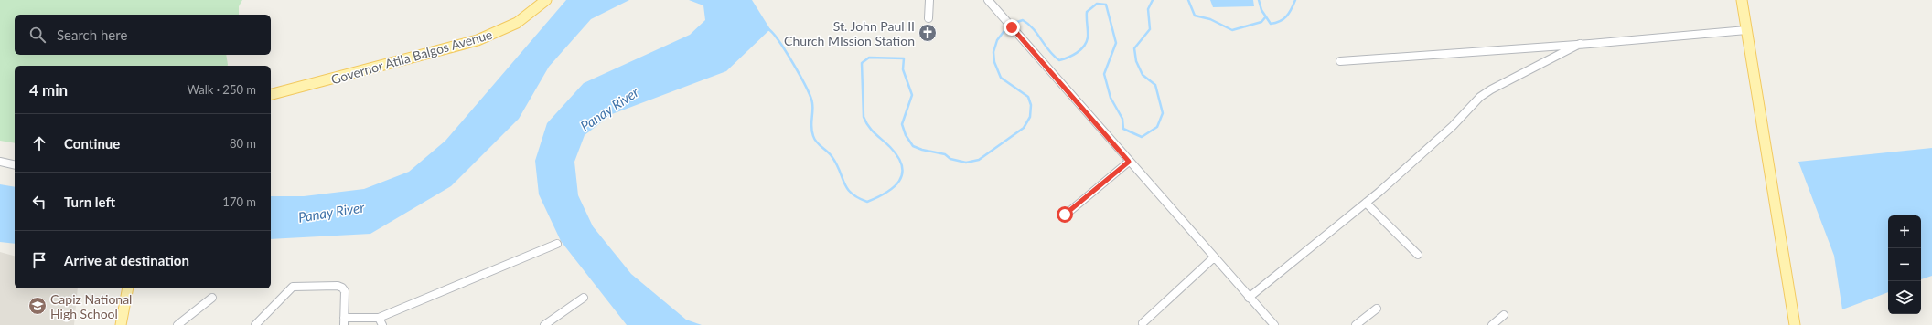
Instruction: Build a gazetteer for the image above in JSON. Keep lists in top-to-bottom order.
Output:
{
  "streets": {
    "main road": ["Governor Atila Balgos Avenue"]
  },
  "water": ["Panay River"],
  "places": {
    "church": ["St. John Paul II Church MIssion Station"],
    "school or university": ["Capiz National High School"]
  },
  "page": {
    "search": "Search here",
    "heading": ["4 min", "Walk · 250 m"],
    "list": [
      ["Continue", "80 m"],
      ["Turn left", "170 m"],
      "Arrive at destination"
    ],
    "map_buttons": ["+", "−"]
  }
}
